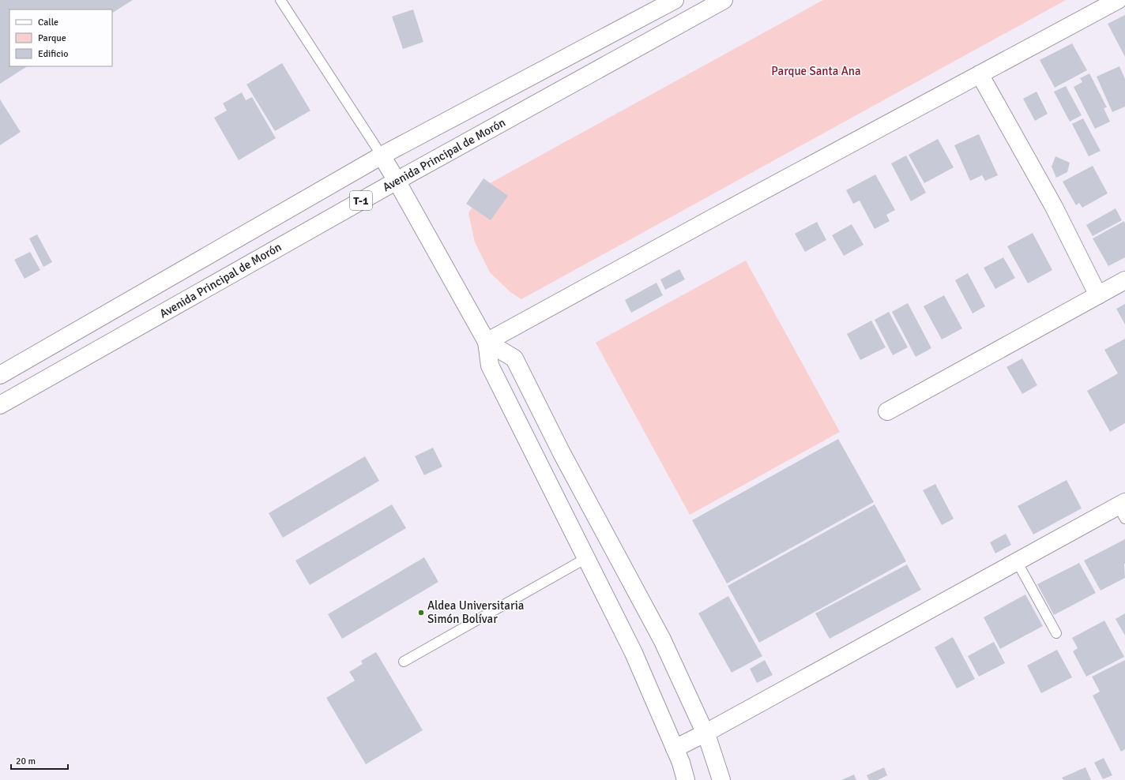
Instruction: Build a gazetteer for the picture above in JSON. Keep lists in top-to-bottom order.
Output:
{
  "streets": {
    "street": ["Avenida Principal de Morón", "T-1"]
  },
  "parks": ["Parque Santa Ana"],
  "places": ["Aldea Universitaria Simón Bolívar"],
  "legend": ["Calle", "Parque", "Edificio"],
  "scale_bar": "20 m"
}
